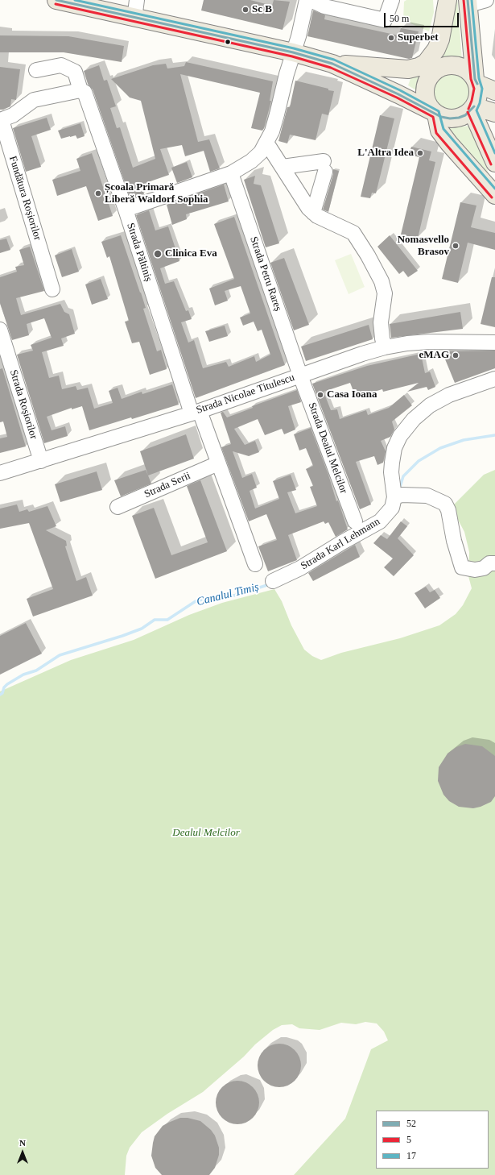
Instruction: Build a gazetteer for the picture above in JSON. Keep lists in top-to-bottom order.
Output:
{
  "streets": {
    "street": [
      "Fundătura Roșiorilor",
      "Strada Păltiniș",
      "Strada Petru Rareș",
      "Strada Nicolae Titulescu",
      "Strada Roșiorilor",
      "Strada Dealul Melcilor",
      "Strada Serii",
      "Strada Karl Lehmann"
    ]
  },
  "crossings": [
    ["Fundătura Roșiorilor", "Strada Păltiniș"],
    ["Strada Păltiniș", "Strada Nicolae Titulescu"],
    ["Strada Petru Rareș", "Strada Nicolae Titulescu"],
    ["Strada Petru Rareș", "Strada Dealul Melcilor"],
    ["Strada Nicolae Titulescu", "Strada Roșiorilor"],
    ["Strada Nicolae Titulescu", "Strada Dealul Melcilor"]
  ],
  "water": ["Canalul Timiș"],
  "parks": ["Dealul Melcilor"],
  "places": [
    "Sc B",
    "Superbet",
    "L'Altra Idea",
    "Școala Primară Liberă Waldorf Sophia",
    "Nomasvello Brasov",
    "Clinica Eva",
    "eMAG",
    "Casa Ioana"
  ],
  "lines": ["transit line 52", "transit line 5", "transit line 17"],
  "legend": ["52", "5", "17"],
  "scale_bar": "50 m",
  "north": "top"
}
